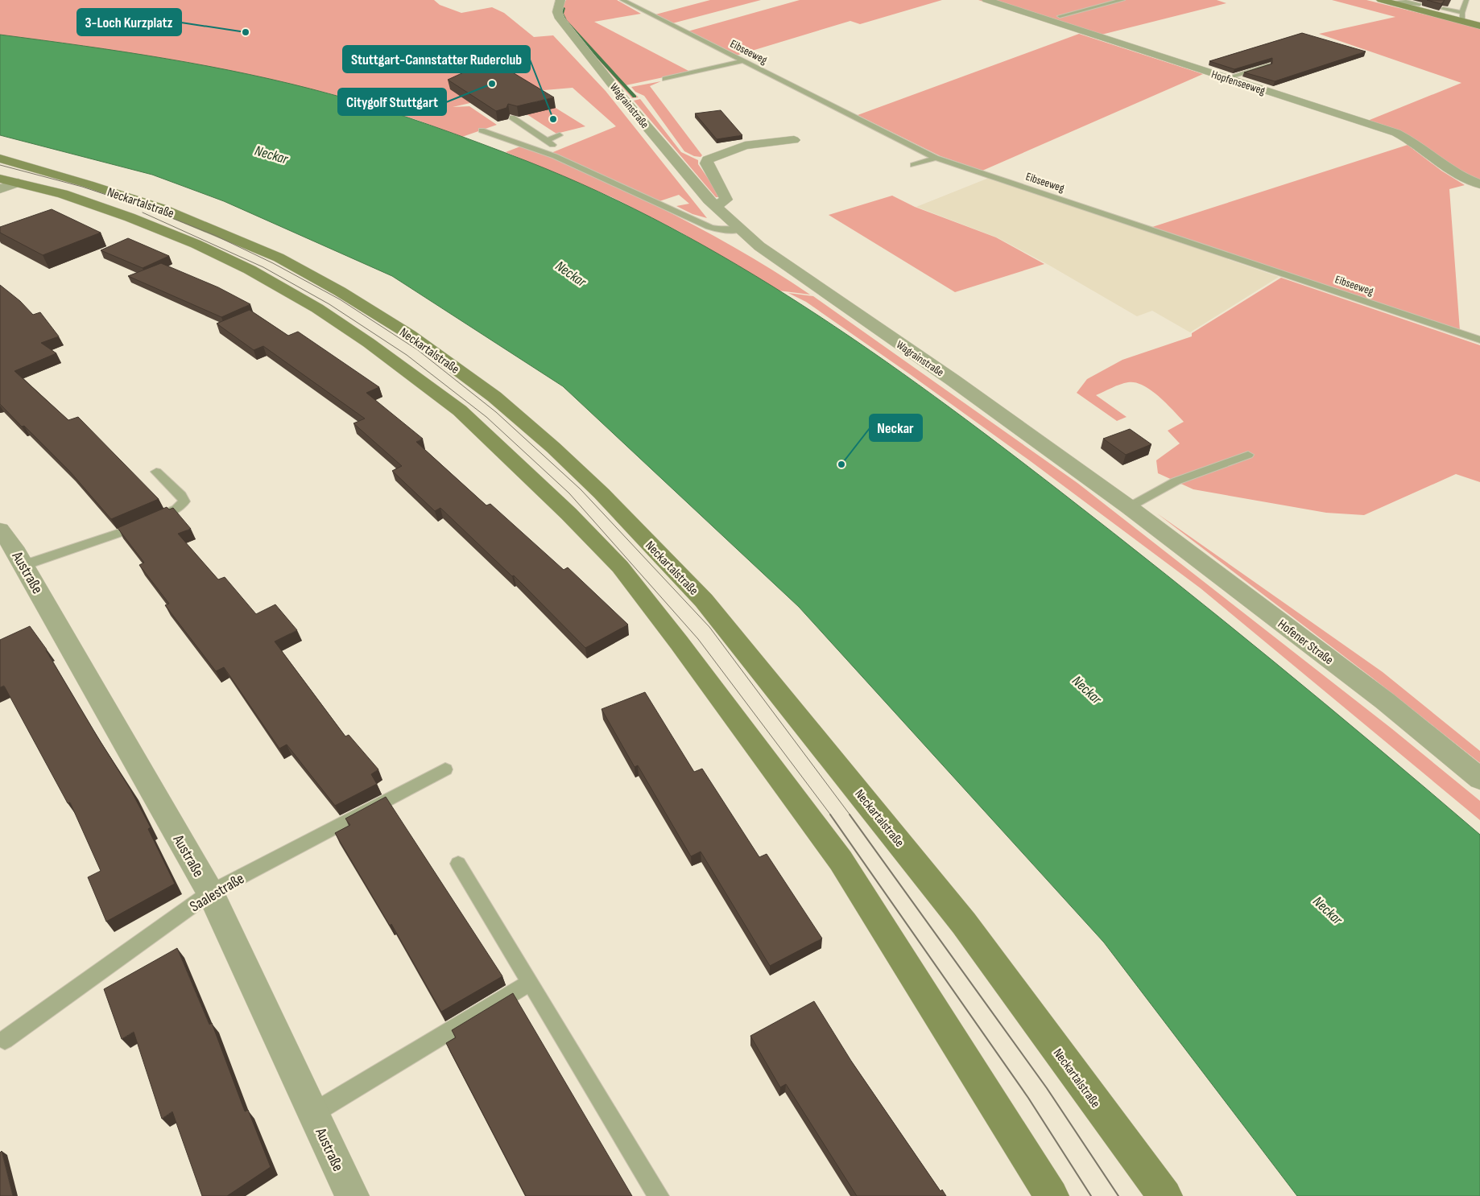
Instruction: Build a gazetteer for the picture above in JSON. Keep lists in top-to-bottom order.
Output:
{
  "streets": {
    "main road": ["Neckartalstraße"],
    "street": [
      "Hopfenseeweg",
      "Wagrainstraße",
      "Austraße",
      "Hofener Straße"
    ],
    "lane": ["Eibseeweg", "Saalestraße"]
  },
  "crossings": [
    ["Wagrainstraße", "Hofener Straße"],
    ["Austraße", "Saalestraße"]
  ],
  "water": ["Neckar"],
  "places": [
    "3-Loch Kurzplatz",
    "Citygolf Stuttgart",
    "Stuttgart-Cannstatter Ruderclub",
    "Neckar"
  ]
}
